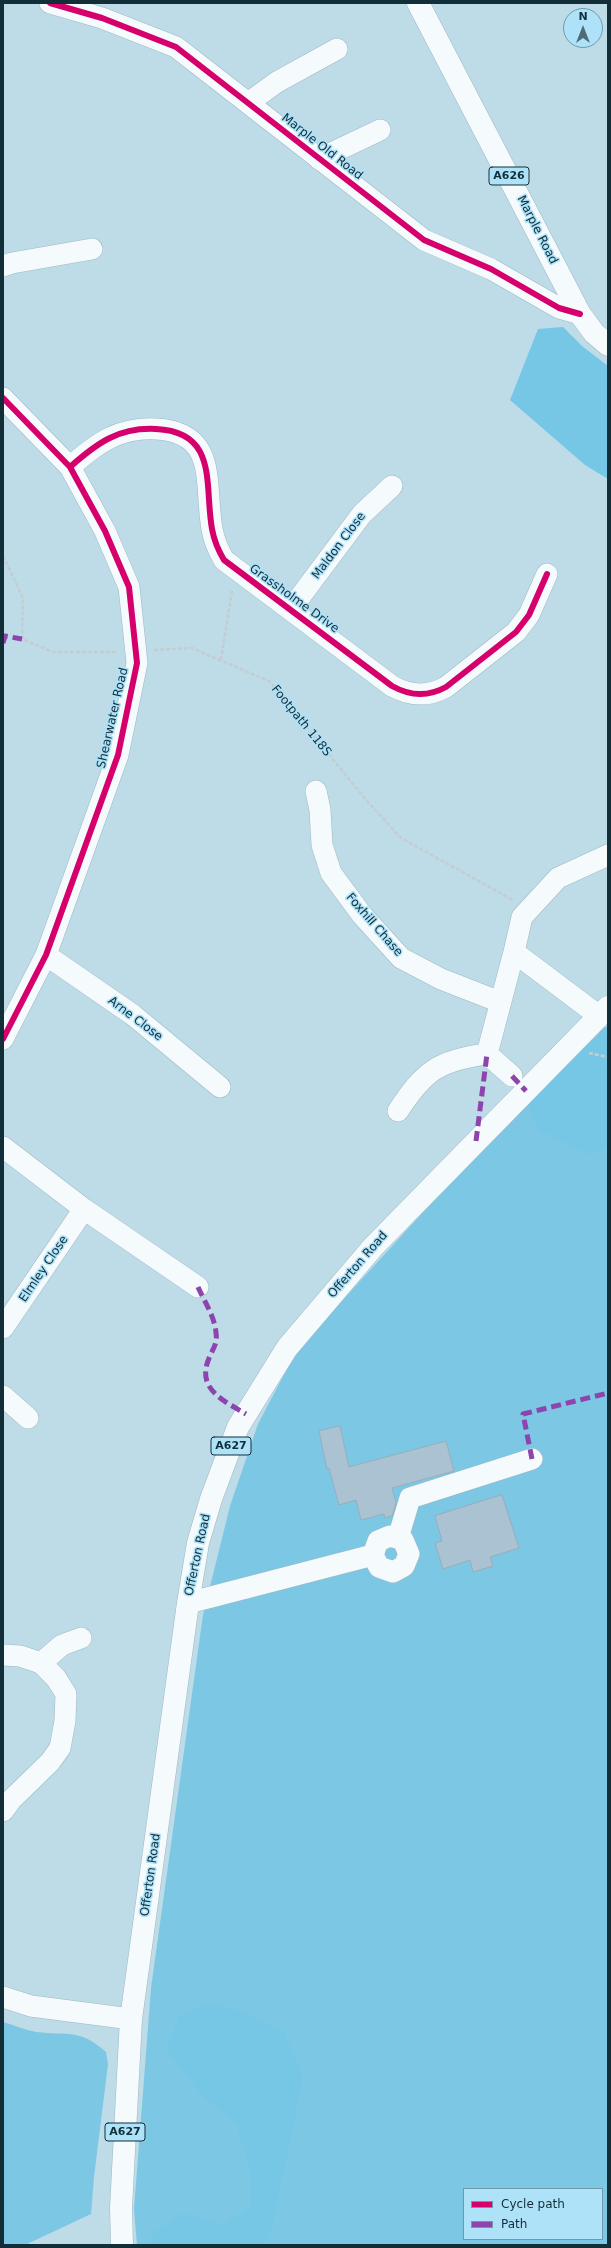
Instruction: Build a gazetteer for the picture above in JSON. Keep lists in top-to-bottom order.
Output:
{
  "streets": {
    "main road": [
      "A626",
      "Marple Road",
      "Offerton Road",
      "A627"
    ],
    "street": [
      "Marple Old Road",
      "Maldon Close",
      "Grassholme Drive",
      "Shearwater Road",
      "Foxhill Chase",
      "Arne Close",
      "Elmley Close"
    ],
    "path": ["Footpath 118S"]
  },
  "crossings": [
    ["Marple Old Road", "Marple Road"],
    ["Maldon Close", "Grassholme Drive"],
    ["Grassholme Drive", "Shearwater Road"],
    ["Shearwater Road", "Footpath 118S"],
    ["Shearwater Road", "Arne Close"]
  ],
  "legend": ["Cycle path", "Path"],
  "north": "top"
}
